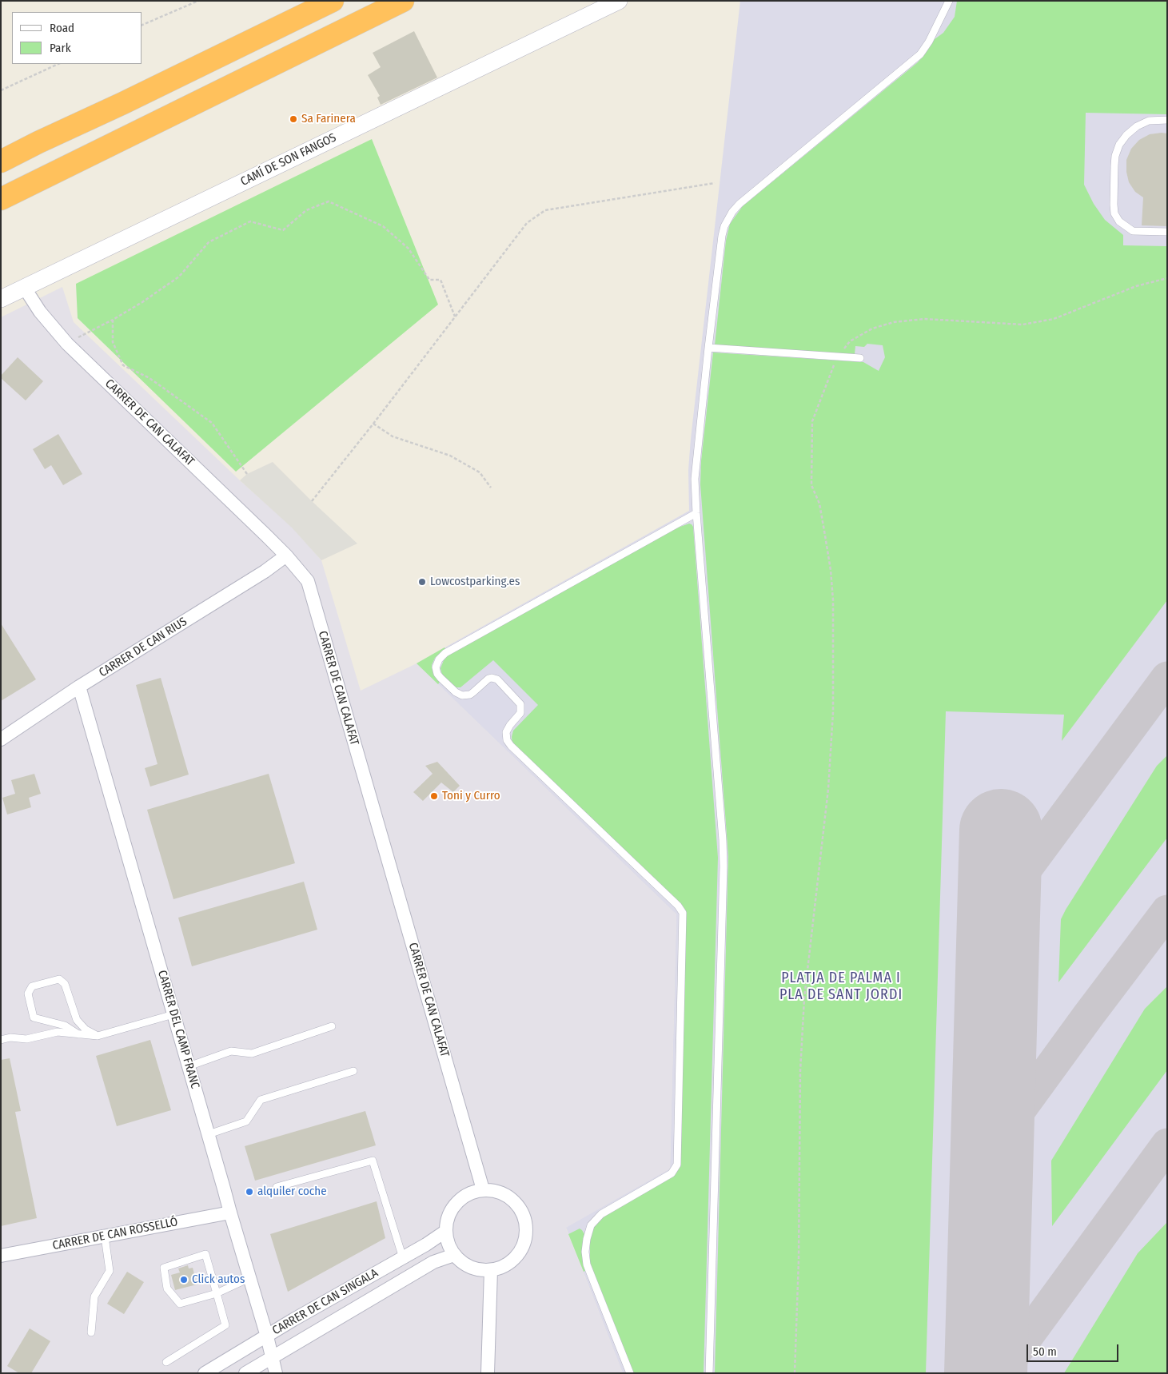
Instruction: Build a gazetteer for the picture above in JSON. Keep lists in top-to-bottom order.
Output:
{
  "streets": {
    "street": [
      "CAMÍ DE SON FANGOS",
      "CARRER DE CAN CALAFAT",
      "CARRER DE CAN RIUS",
      "CARRER DEL CAMP FRANC",
      "CARRER DE CAN ROSSELLÓ",
      "CARRER DE CAN SINGALA"
    ]
  },
  "crossings": [
    ["CAMÍ DE SON FANGOS", "CARRER DE CAN CALAFAT"],
    ["CARRER DE CAN CALAFAT", "CARRER DE CAN RIUS"],
    ["CARRER DE CAN CALAFAT", "CARRER DE CAN SINGALA"],
    ["CARRER DE CAN RIUS", "CARRER DEL CAMP FRANC"],
    ["CARRER DEL CAMP FRANC", "CARRER DE CAN ROSSELLÓ"],
    ["CARRER DEL CAMP FRANC", "CARRER DE CAN SINGALA"]
  ],
  "districts": ["PLATJA DE PALMA I PLA DE SANT JORDI"],
  "places": [
    "Sa Farinera",
    "Lowcostparking.es",
    "Toni y Curro",
    "alquiler coche",
    "Click autos"
  ],
  "legend": ["Road", "Park"],
  "scale_bar": "50 m"
}
